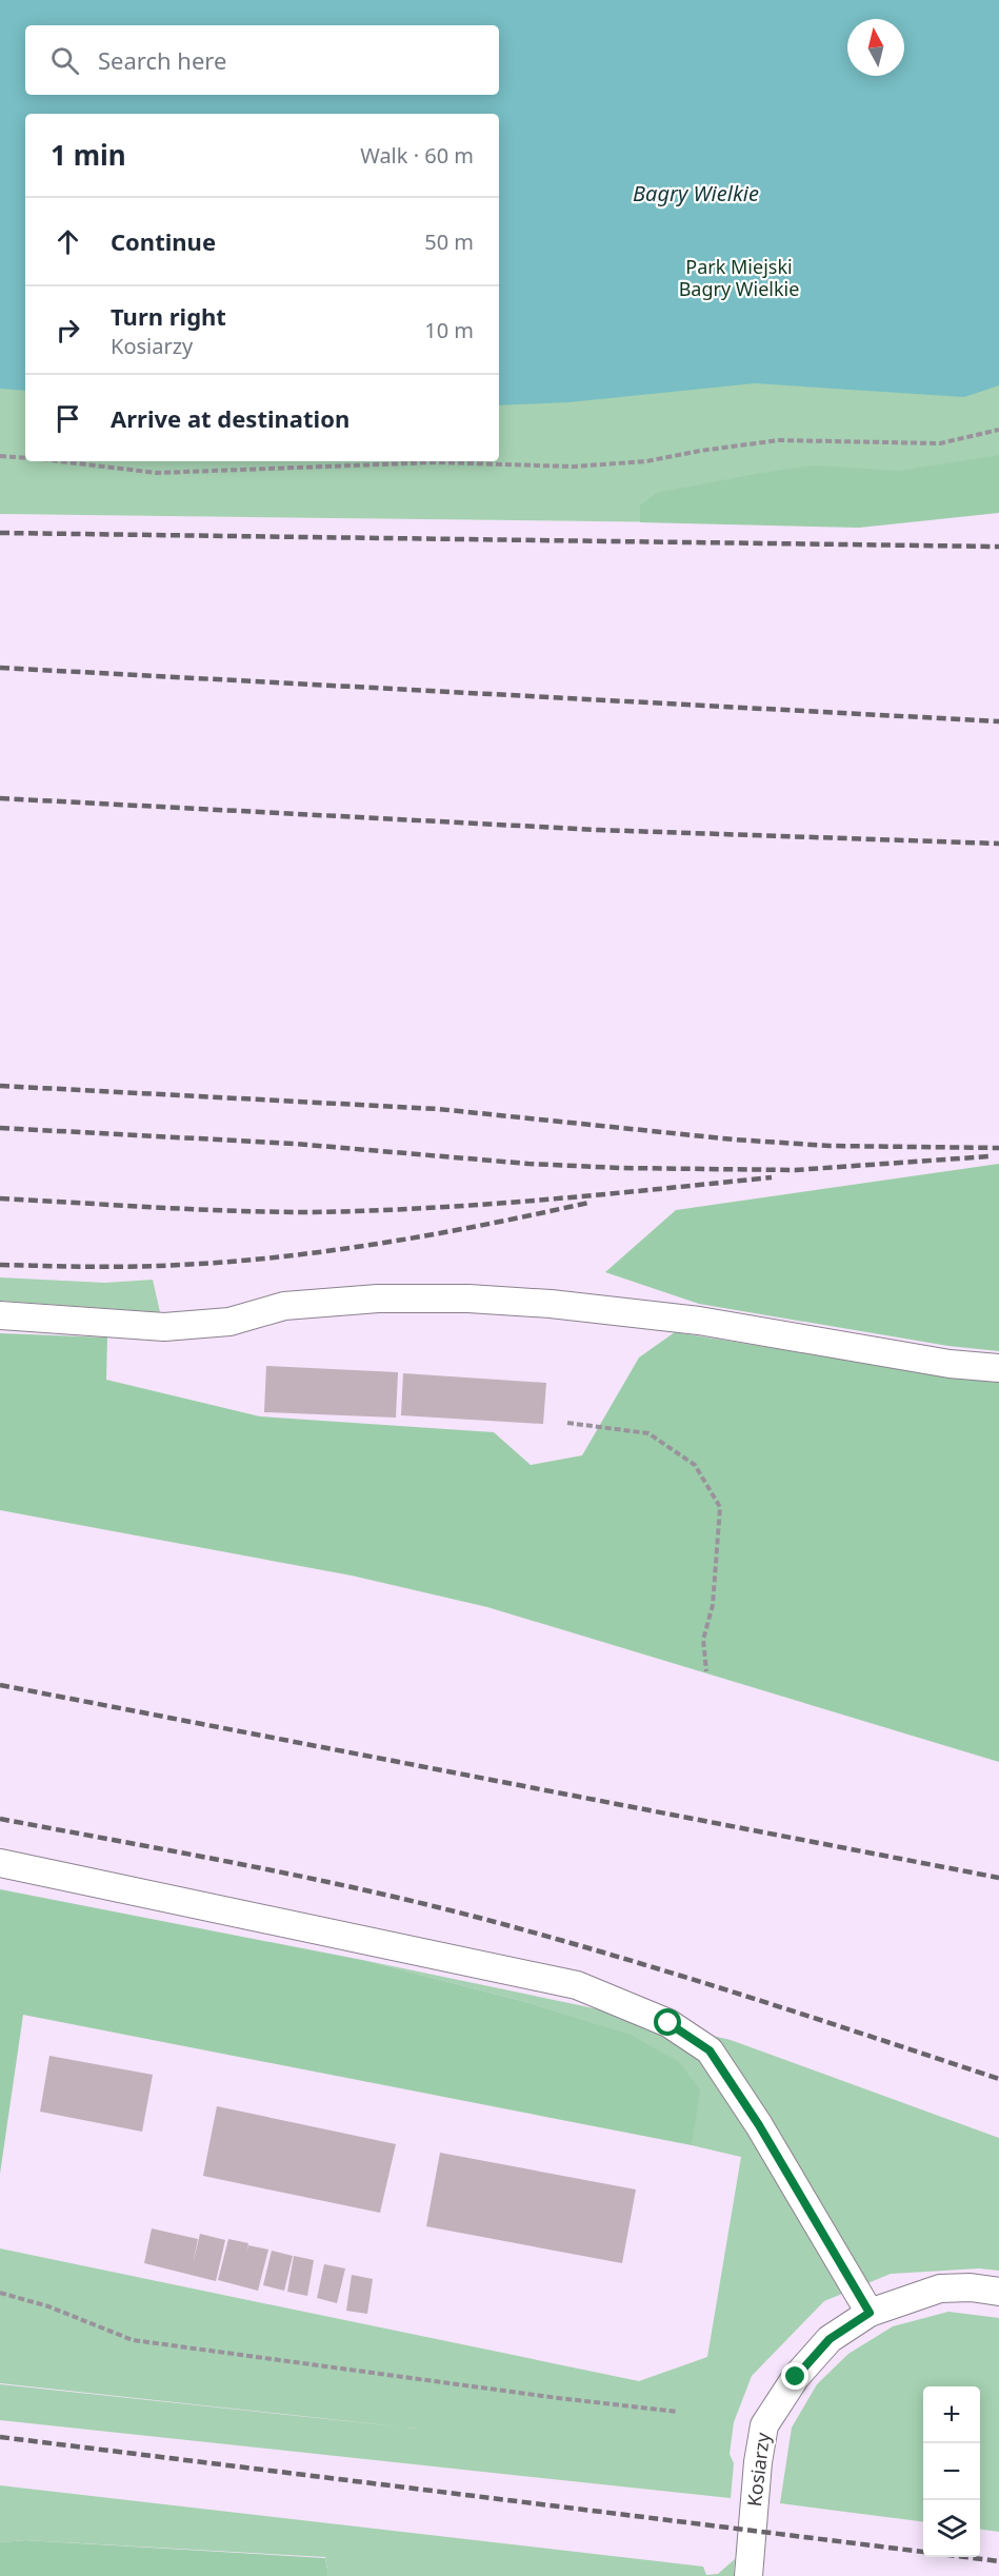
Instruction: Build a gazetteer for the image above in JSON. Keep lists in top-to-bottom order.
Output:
{
  "streets": {
    "lane": ["Kosiarzy"]
  },
  "water": ["Bagry Wielkie"],
  "parks": ["Park Miejski Bagry Wielkie"],
  "north": "top",
  "page": {
    "search": "Search here",
    "heading": ["1 min", "Walk · 60 m"],
    "list": [
      ["Continue", "50 m"],
      ["Turn right", "Kosiarzy", "10 m"],
      "Arrive at destination"
    ],
    "map_buttons": ["+", "−"]
  }
}
